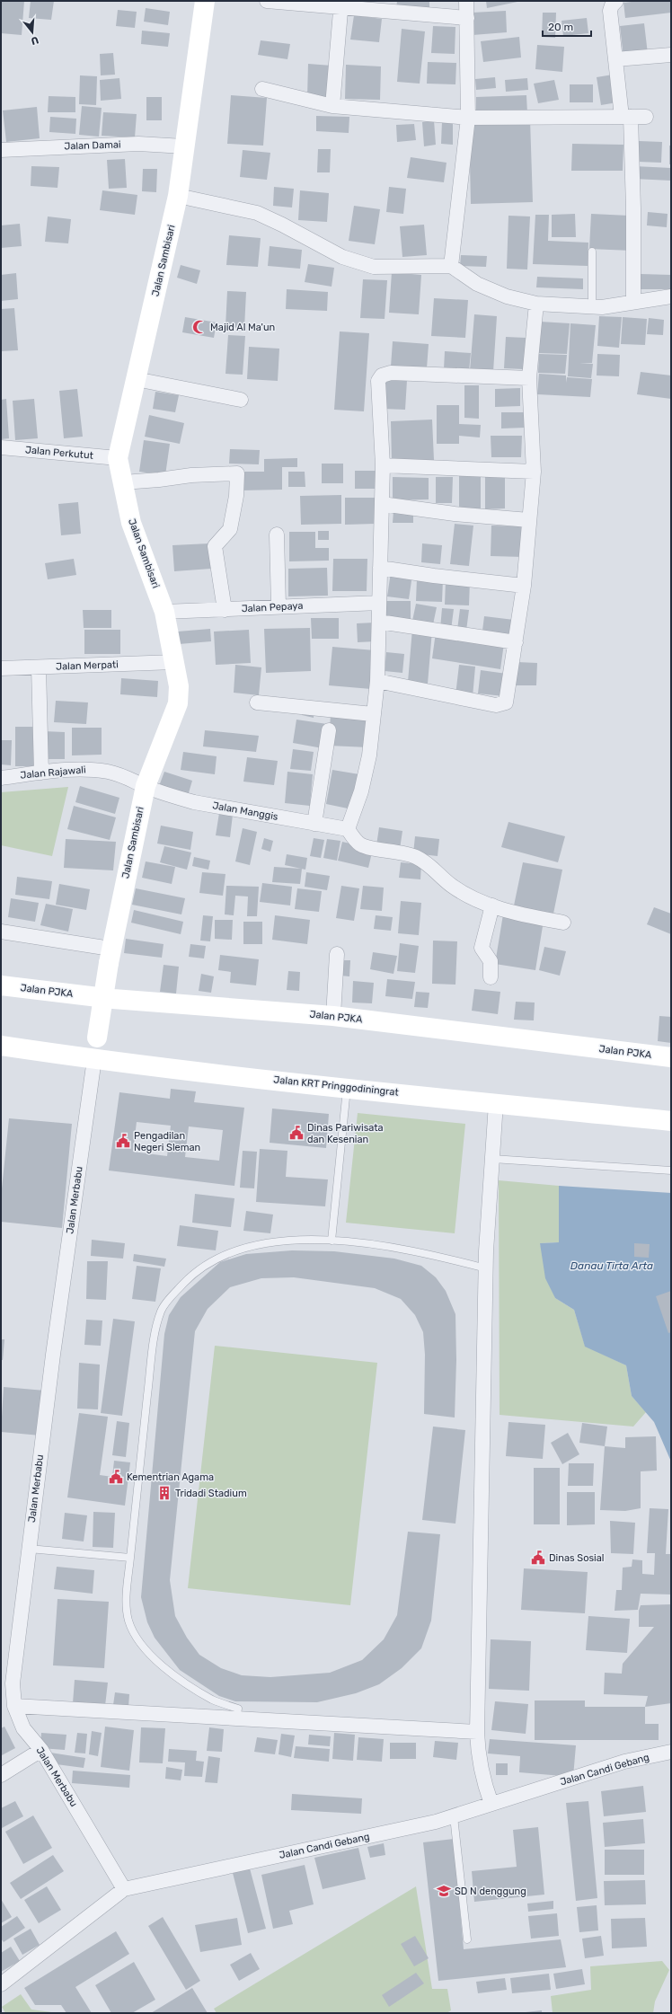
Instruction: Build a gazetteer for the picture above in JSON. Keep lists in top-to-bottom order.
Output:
{
  "streets": {
    "main road": ["Jalan Sambisari", "Jalan PJKA", "Jalan KRT Pringgodiningrat"],
    "street": [
      "Jalan Damai",
      "Jalan Perkutut",
      "Jalan Pepaya",
      "Jalan Merpati",
      "Jalan Rajawali",
      "Jalan Manggis",
      "Jalan Merbabu",
      "Jalan Candi Gebang"
    ]
  },
  "crossings": [
    ["Jalan Damai", "Jalan Sambisari"],
    ["Jalan Sambisari", "Jalan Perkutut"],
    ["Jalan Sambisari", "Jalan Pepaya"],
    ["Jalan Sambisari", "Jalan Merpati"],
    ["Jalan Sambisari", "Jalan Rajawali"],
    ["Jalan Sambisari", "Jalan Manggis"],
    ["Jalan Sambisari", "Jalan KRT Pringgodiningrat"],
    ["Jalan Sambisari", "Jalan Merbabu"],
    ["Jalan Rajawali", "Jalan Manggis"],
    ["Jalan KRT Pringgodiningrat", "Jalan Merbabu"],
    ["Jalan Merbabu", "Jalan Candi Gebang"]
  ],
  "water": ["Danau Tirta Arta"],
  "places": {
    "mosque": ["Majid Al Ma'un"],
    "public building": [
      "Dinas Pariwisata dan Kesenian",
      "Pengadilan Negeri Sleman",
      "Kementrian Agama",
      "Dinas Sosial"
    ],
    "building": ["Tridadi Stadium"],
    "school or university": ["SD N denggung"]
  },
  "scale_bar": "20 m",
  "north": "bottom"
}
